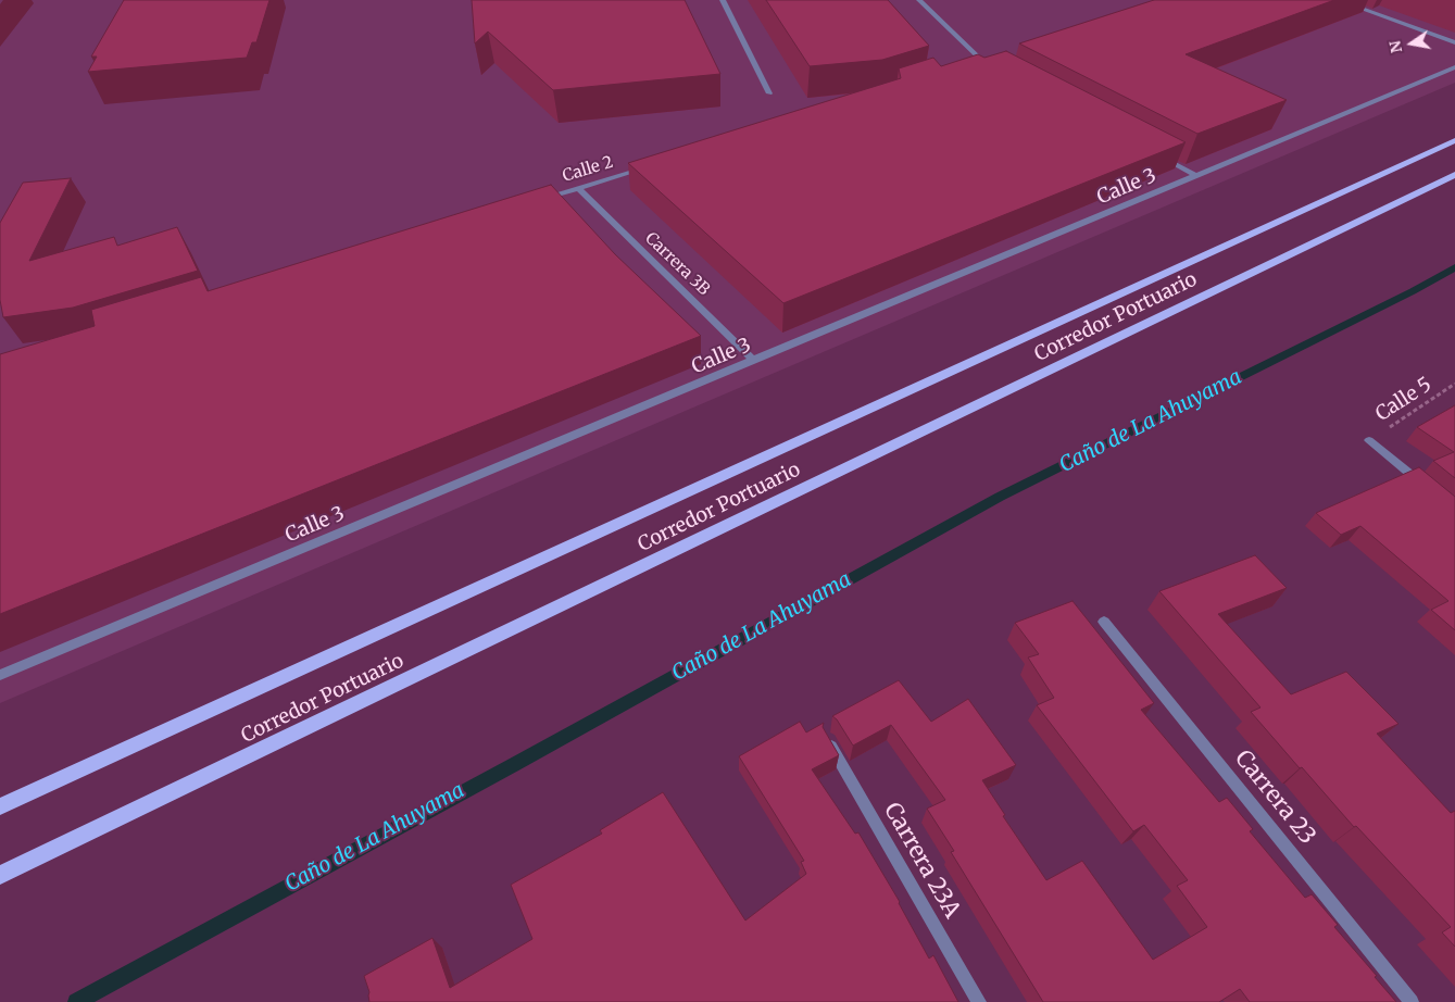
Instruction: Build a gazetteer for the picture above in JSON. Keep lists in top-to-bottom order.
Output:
{
  "streets": {
    "main road": ["Corredor Portuario"],
    "street": [
      "Calle 2",
      "Calle 3",
      "Carrera 3B",
      "Carrera 23",
      "Carrera 23A"
    ],
    "path": ["Calle 5"]
  },
  "crossings": [
    ["Calle 2", "Carrera 3B"],
    ["Calle 3", "Carrera 3B"]
  ],
  "water": ["Caño de La Ahuyama"],
  "north": "left"
}
